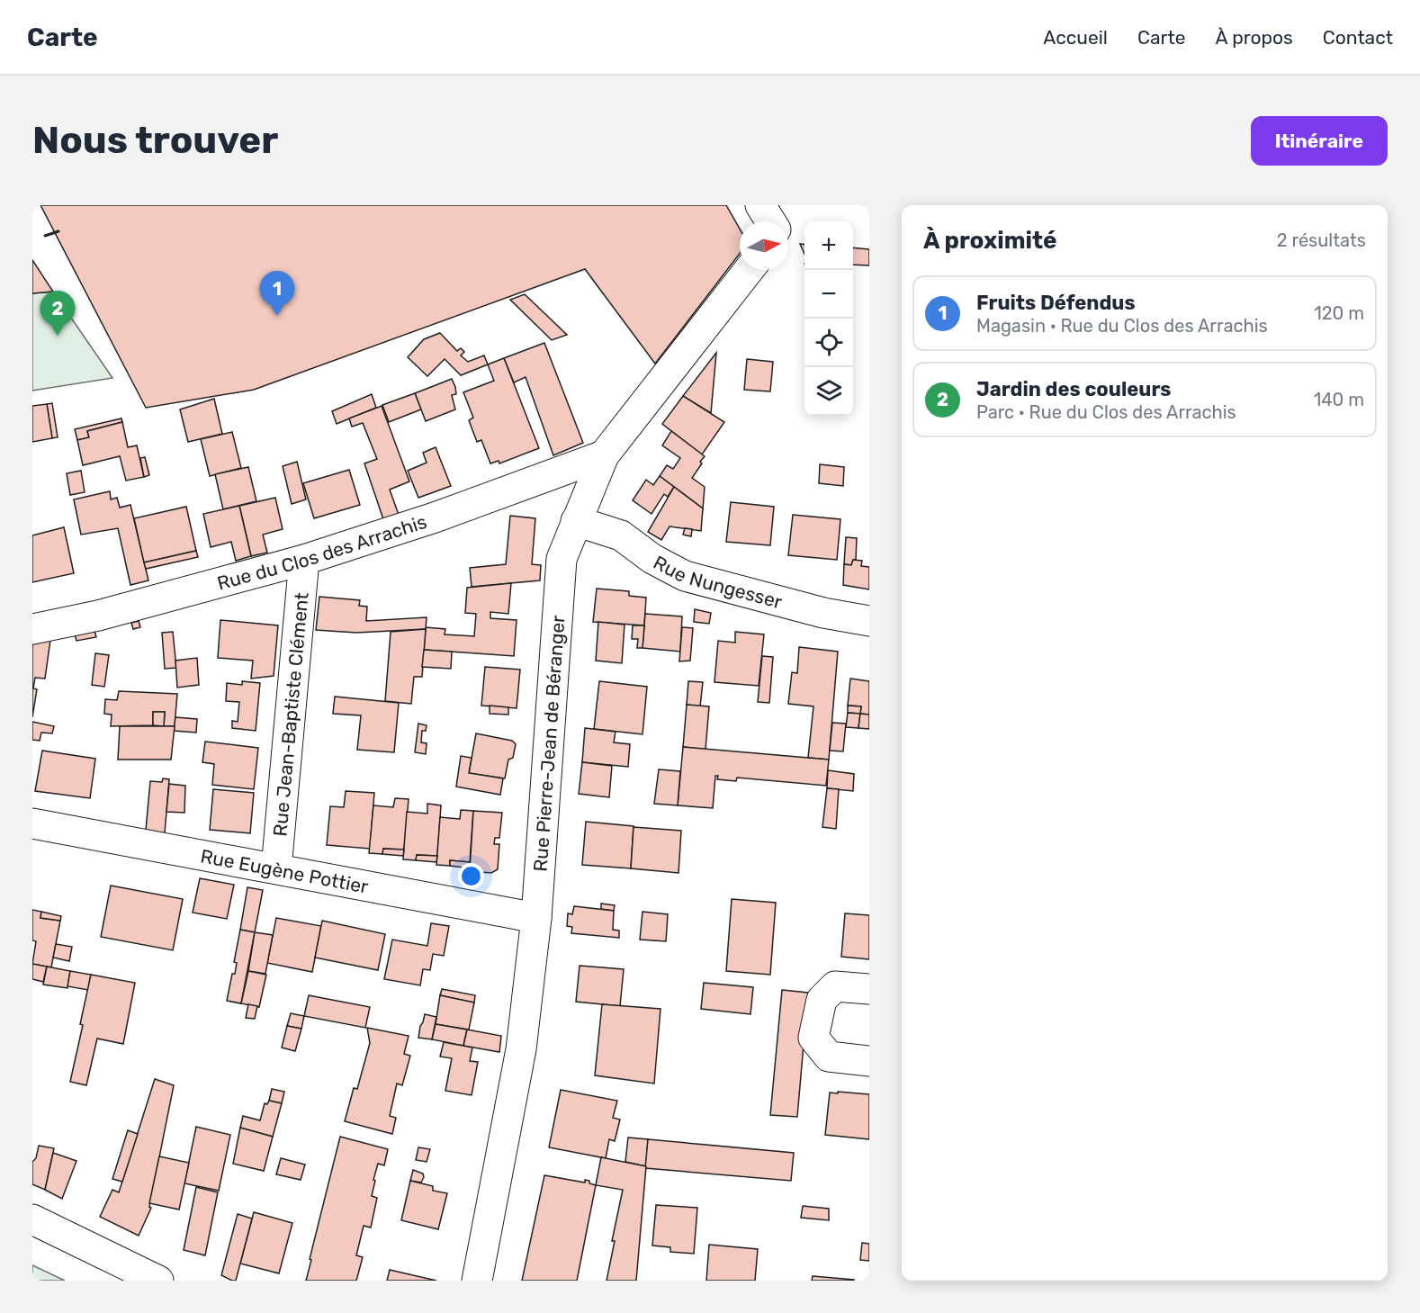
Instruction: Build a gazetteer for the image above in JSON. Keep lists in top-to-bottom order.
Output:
{
  "streets": {
    "street": [
      "Rue du Clos des Arrachis",
      "Rue Nungesser",
      "Rue Jean-Baptiste Clément",
      "Rue Pierre-Jean de Béranger",
      "Rue Eugène Pottier"
    ]
  },
  "crossings": [
    ["Rue du Clos des Arrachis", "Rue Jean-Baptiste Clément"],
    ["Rue du Clos des Arrachis", "Rue Pierre-Jean de Béranger"],
    ["Rue Nungesser", "Rue Pierre-Jean de Béranger"],
    ["Rue Jean-Baptiste Clément", "Rue Eugène Pottier"],
    ["Rue Pierre-Jean de Béranger", "Rue Eugène Pottier"]
  ],
  "north": "right",
  "page": {
    "header": "Carte",
    "nav": [
      "Accueil",
      "Carte",
      "À propos",
      "Contact"
    ],
    "buttons": "Itinéraire",
    "title": "Nous trouver",
    "heading": ["À proximité", "2 résultats"],
    "map_buttons": ["+", "−"],
    "pins": ["1", "2"],
    "list": [
      {
        "mark": "1",
        "name": "Fruits Défendus",
        "note": "Magasin · Rue du Clos des Arrachis",
        "value": "120 m"
      },
      {
        "mark": "2",
        "name": "Jardin des couleurs",
        "note": "Parc · Rue du Clos des Arrachis",
        "value": "140 m"
      }
    ]
  }
}
